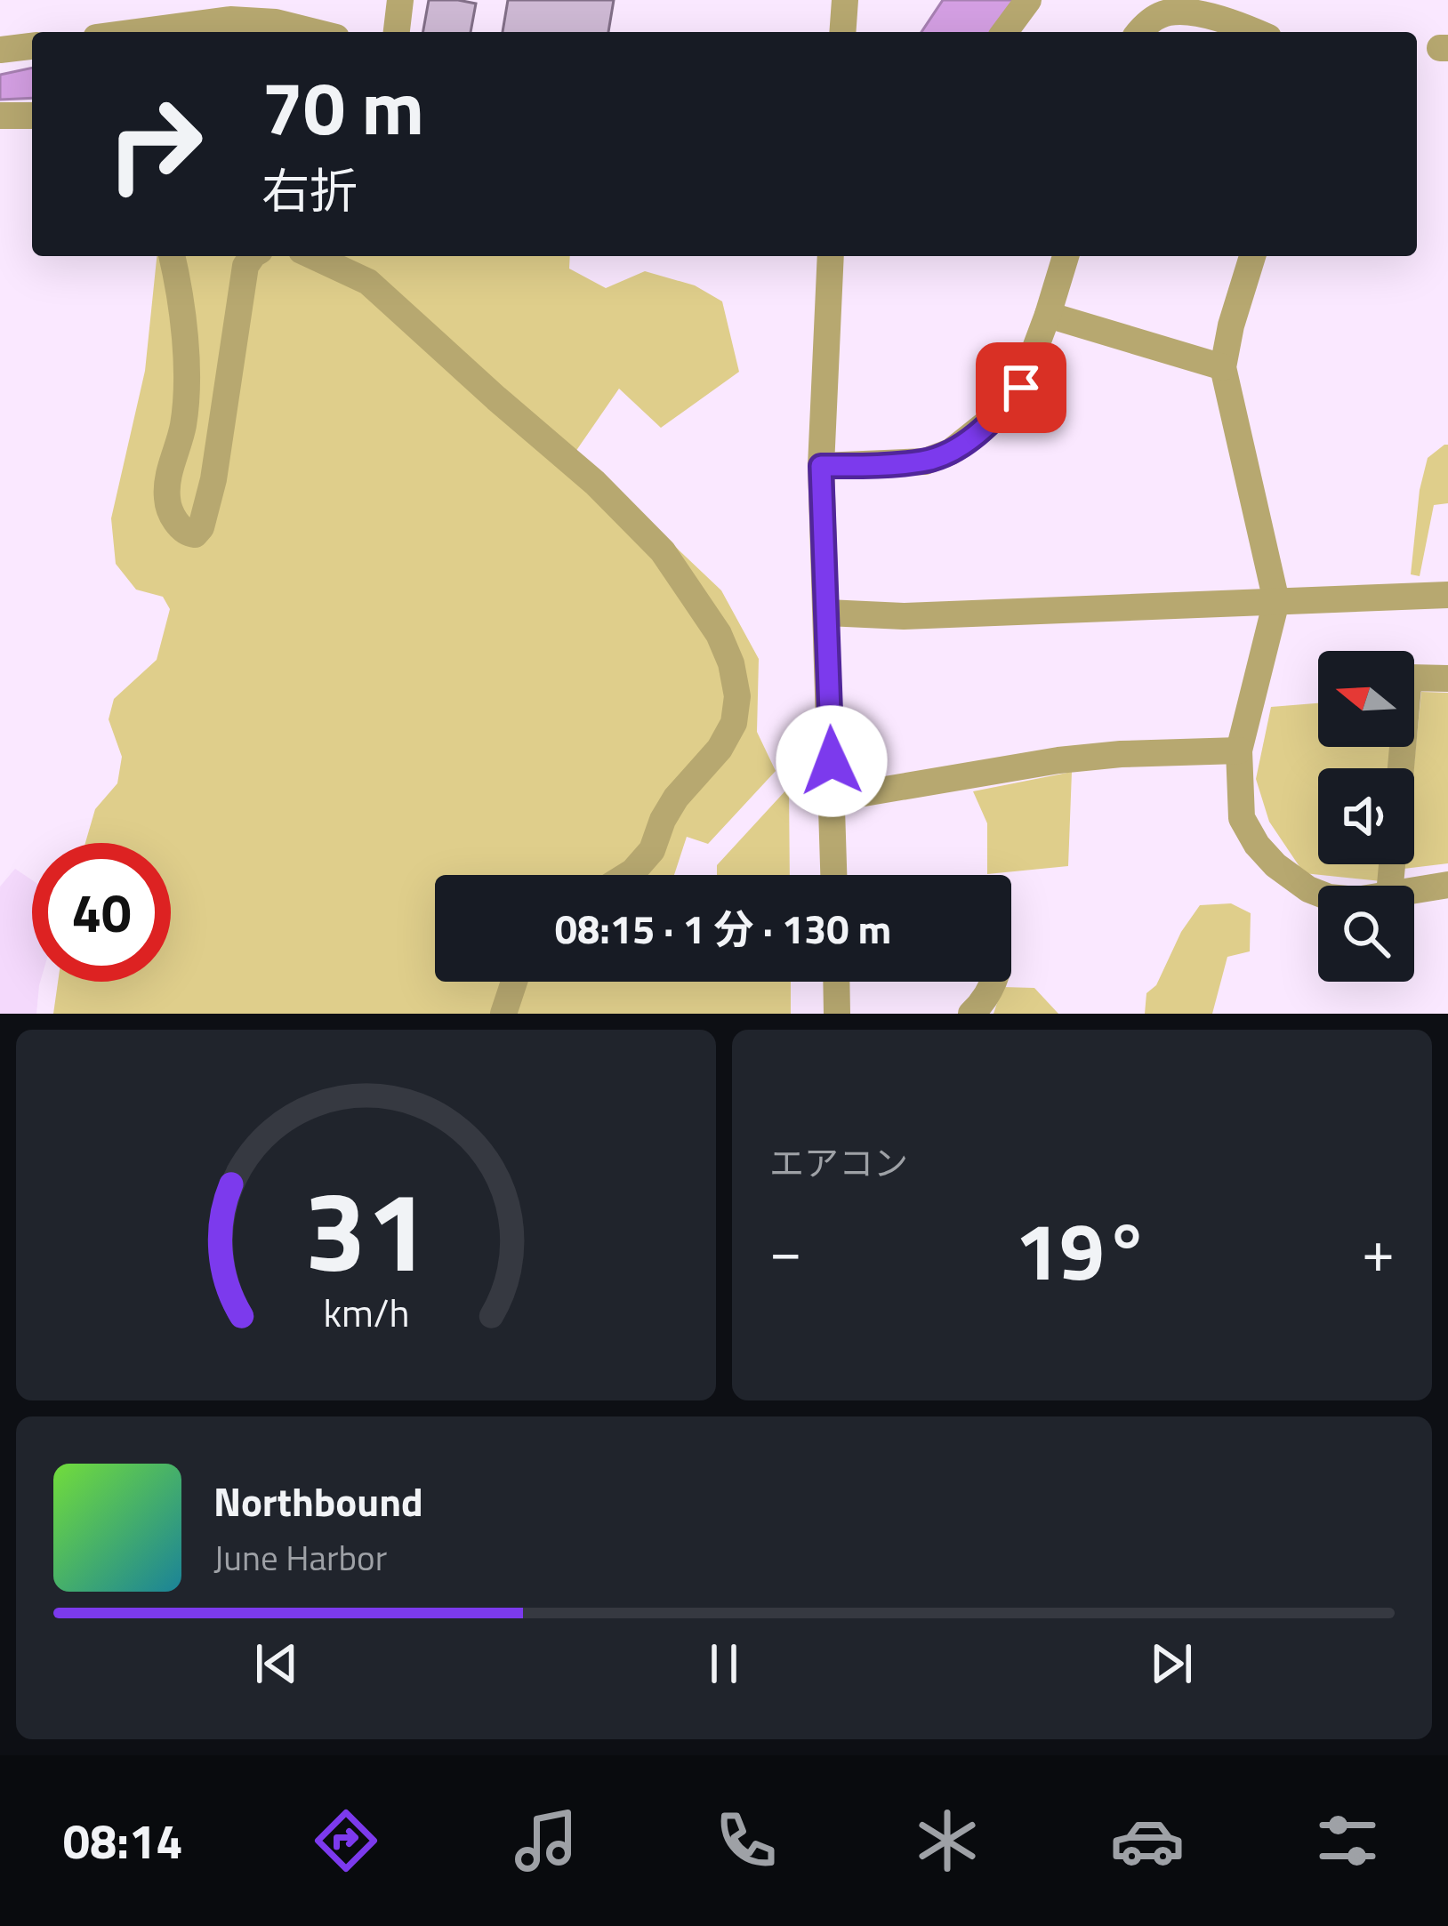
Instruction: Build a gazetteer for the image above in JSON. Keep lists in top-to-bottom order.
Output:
{
  "north": "left",
  "page": {
    "turn": ["70 m", "右折"],
    "limit": "40",
    "trip": "08:15 · 1 分 · 130 m",
    "tile": "エアコン",
    "heat": ["−", "19°", "+"],
    "song": ["Northbound", "June Harbor"],
    "tabs": "08:14",
    "gauge": ["31", "km/h"]
  }
}
